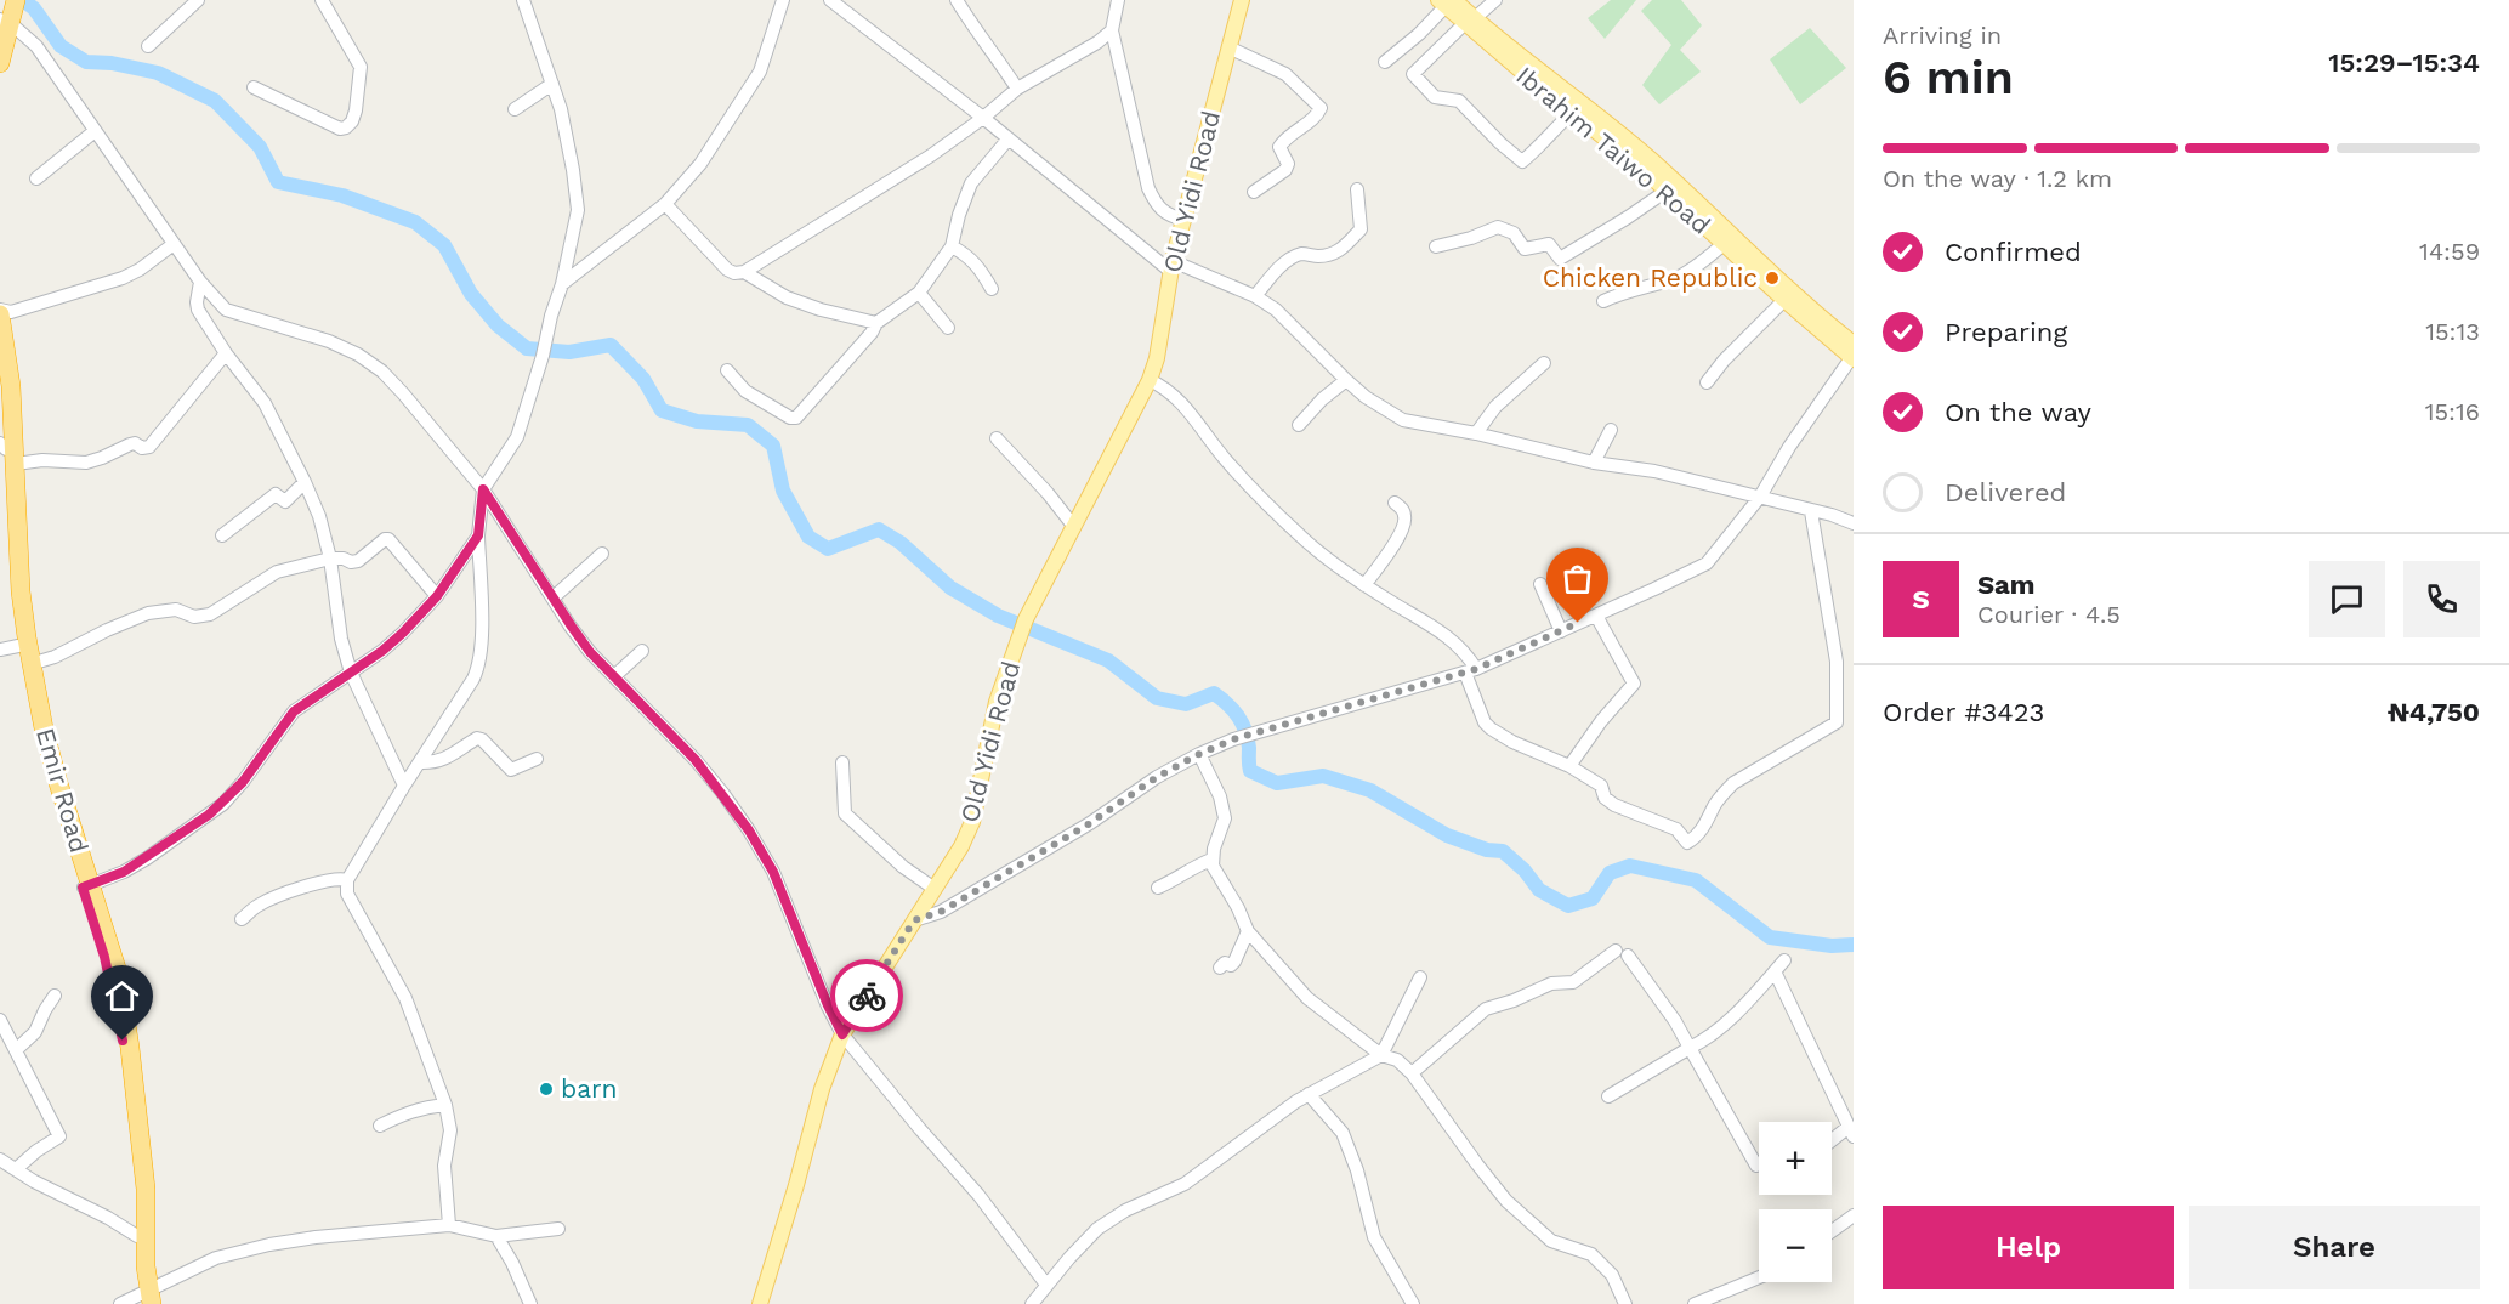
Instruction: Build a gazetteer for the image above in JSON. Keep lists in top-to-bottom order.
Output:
{
  "streets": {
    "highway": ["Emir Road"],
    "main road": ["Ibrahim Taiwo Road", "Old Yidi Road"]
  },
  "places": ["Chicken Republic", "barn"],
  "page": {
    "heading": ["6 min", "Arriving in", "15:29–15:34"],
    "panel": [
      "Sam",
      "Courier · 4.5",
      "Order #3423",
      "₦4,750"
    ],
    "bar": "On the way · 1.2 km",
    "list": [
      ["Confirmed", "14:59"],
      ["Preparing", "15:13"],
      ["On the way", "15:16"],
      "Delivered"
    ],
    "round": "S",
    "map_buttons": ["+", "−"],
    "buttons": ["Help", "Share"]
  }
}
